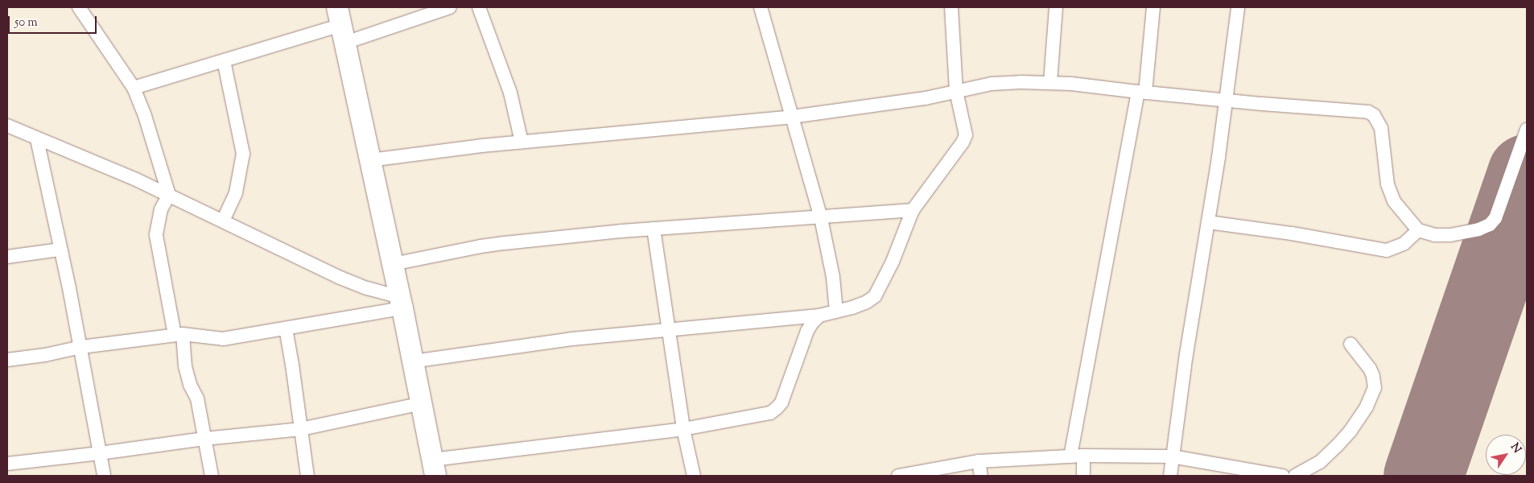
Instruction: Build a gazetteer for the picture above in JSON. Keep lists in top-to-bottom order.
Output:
{
  "scale_bar": "50 m",
  "north": "top right"
}
